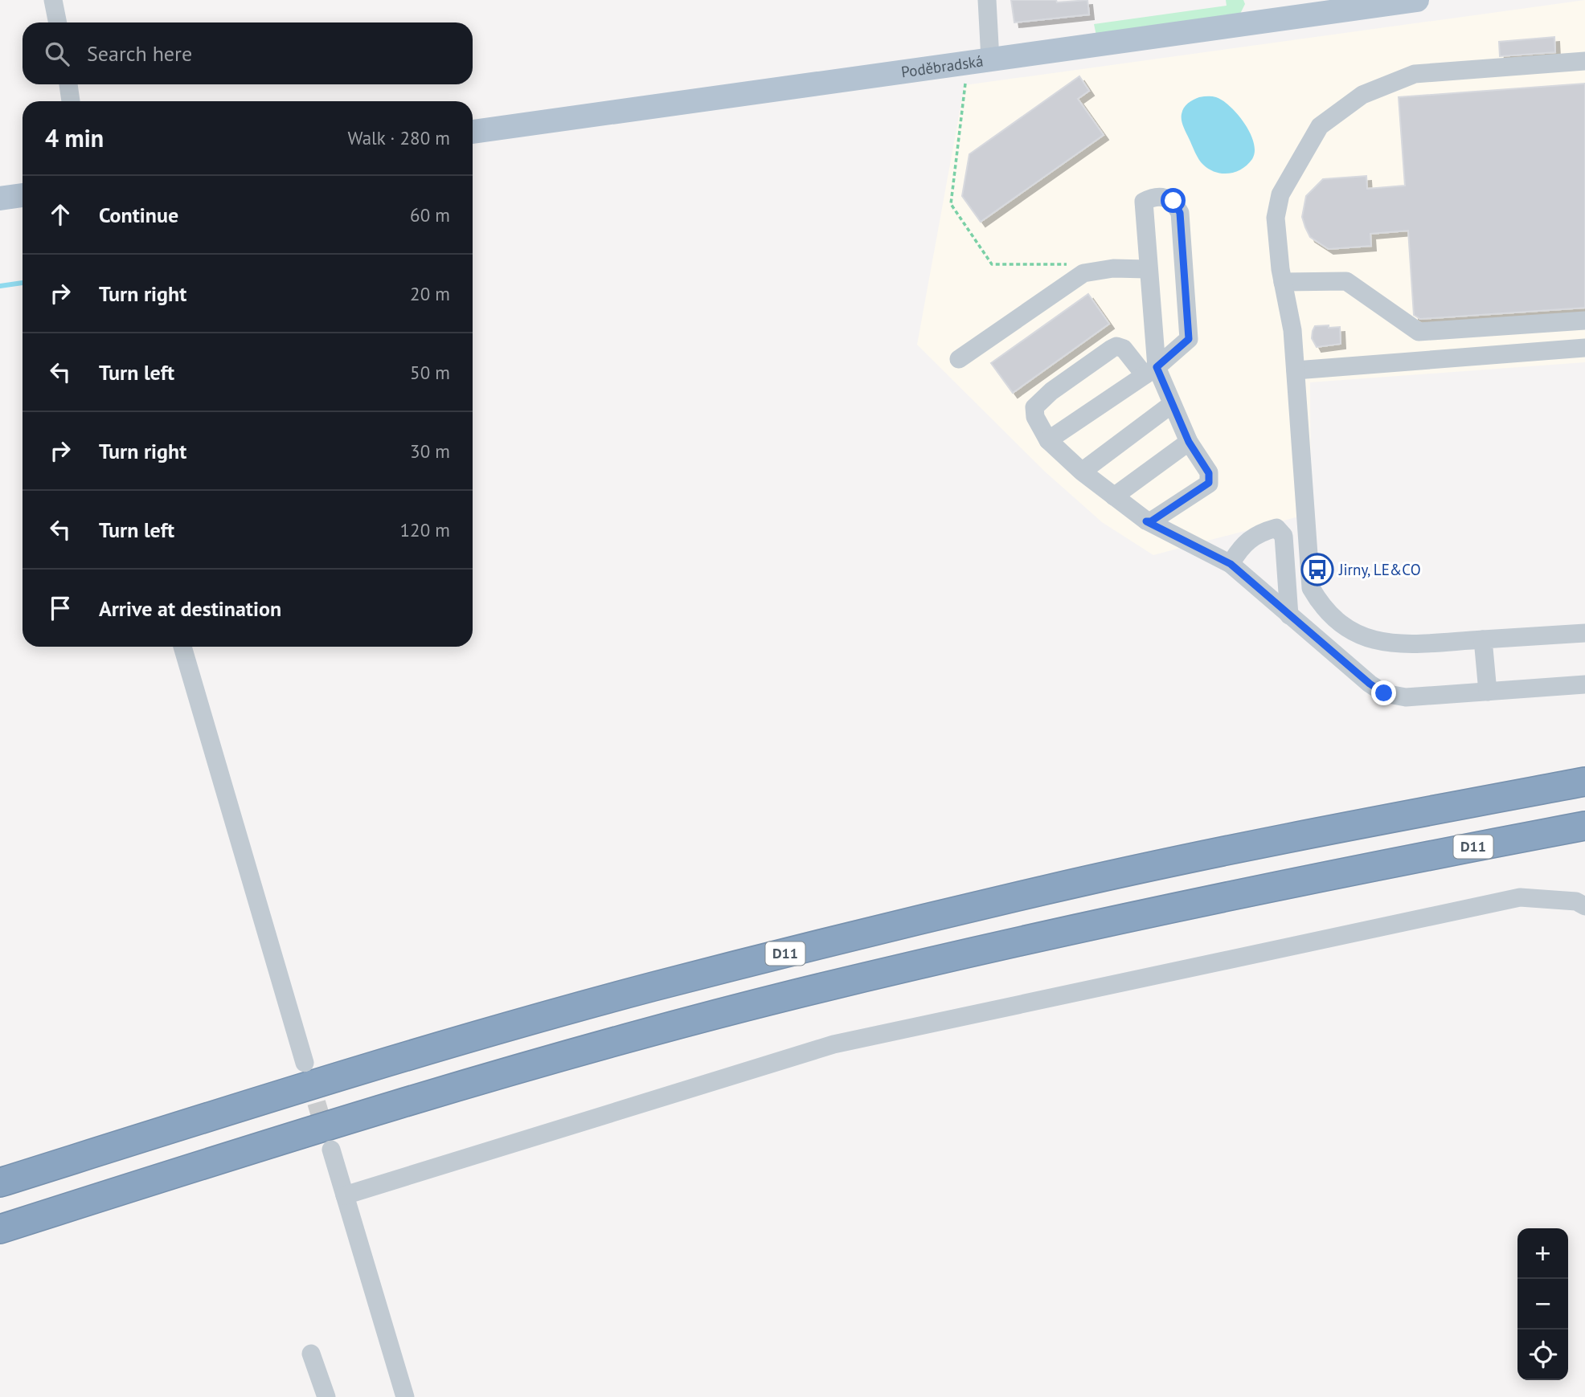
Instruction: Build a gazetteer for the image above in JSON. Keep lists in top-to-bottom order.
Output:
{
  "streets": {
    "highway": ["D11"],
    "main road": ["Poděbradská"]
  },
  "places": {
    "bus stop": ["Jirny, LE&CO"]
  },
  "page": {
    "search": "Search here",
    "heading": ["4 min", "Walk · 280 m"],
    "list": [
      ["Continue", "60 m"],
      ["Turn right", "20 m"],
      ["Turn left", "50 m"],
      ["Turn right", "30 m"],
      ["Turn left", "120 m"],
      "Arrive at destination"
    ],
    "map_buttons": ["+", "−"]
  }
}
